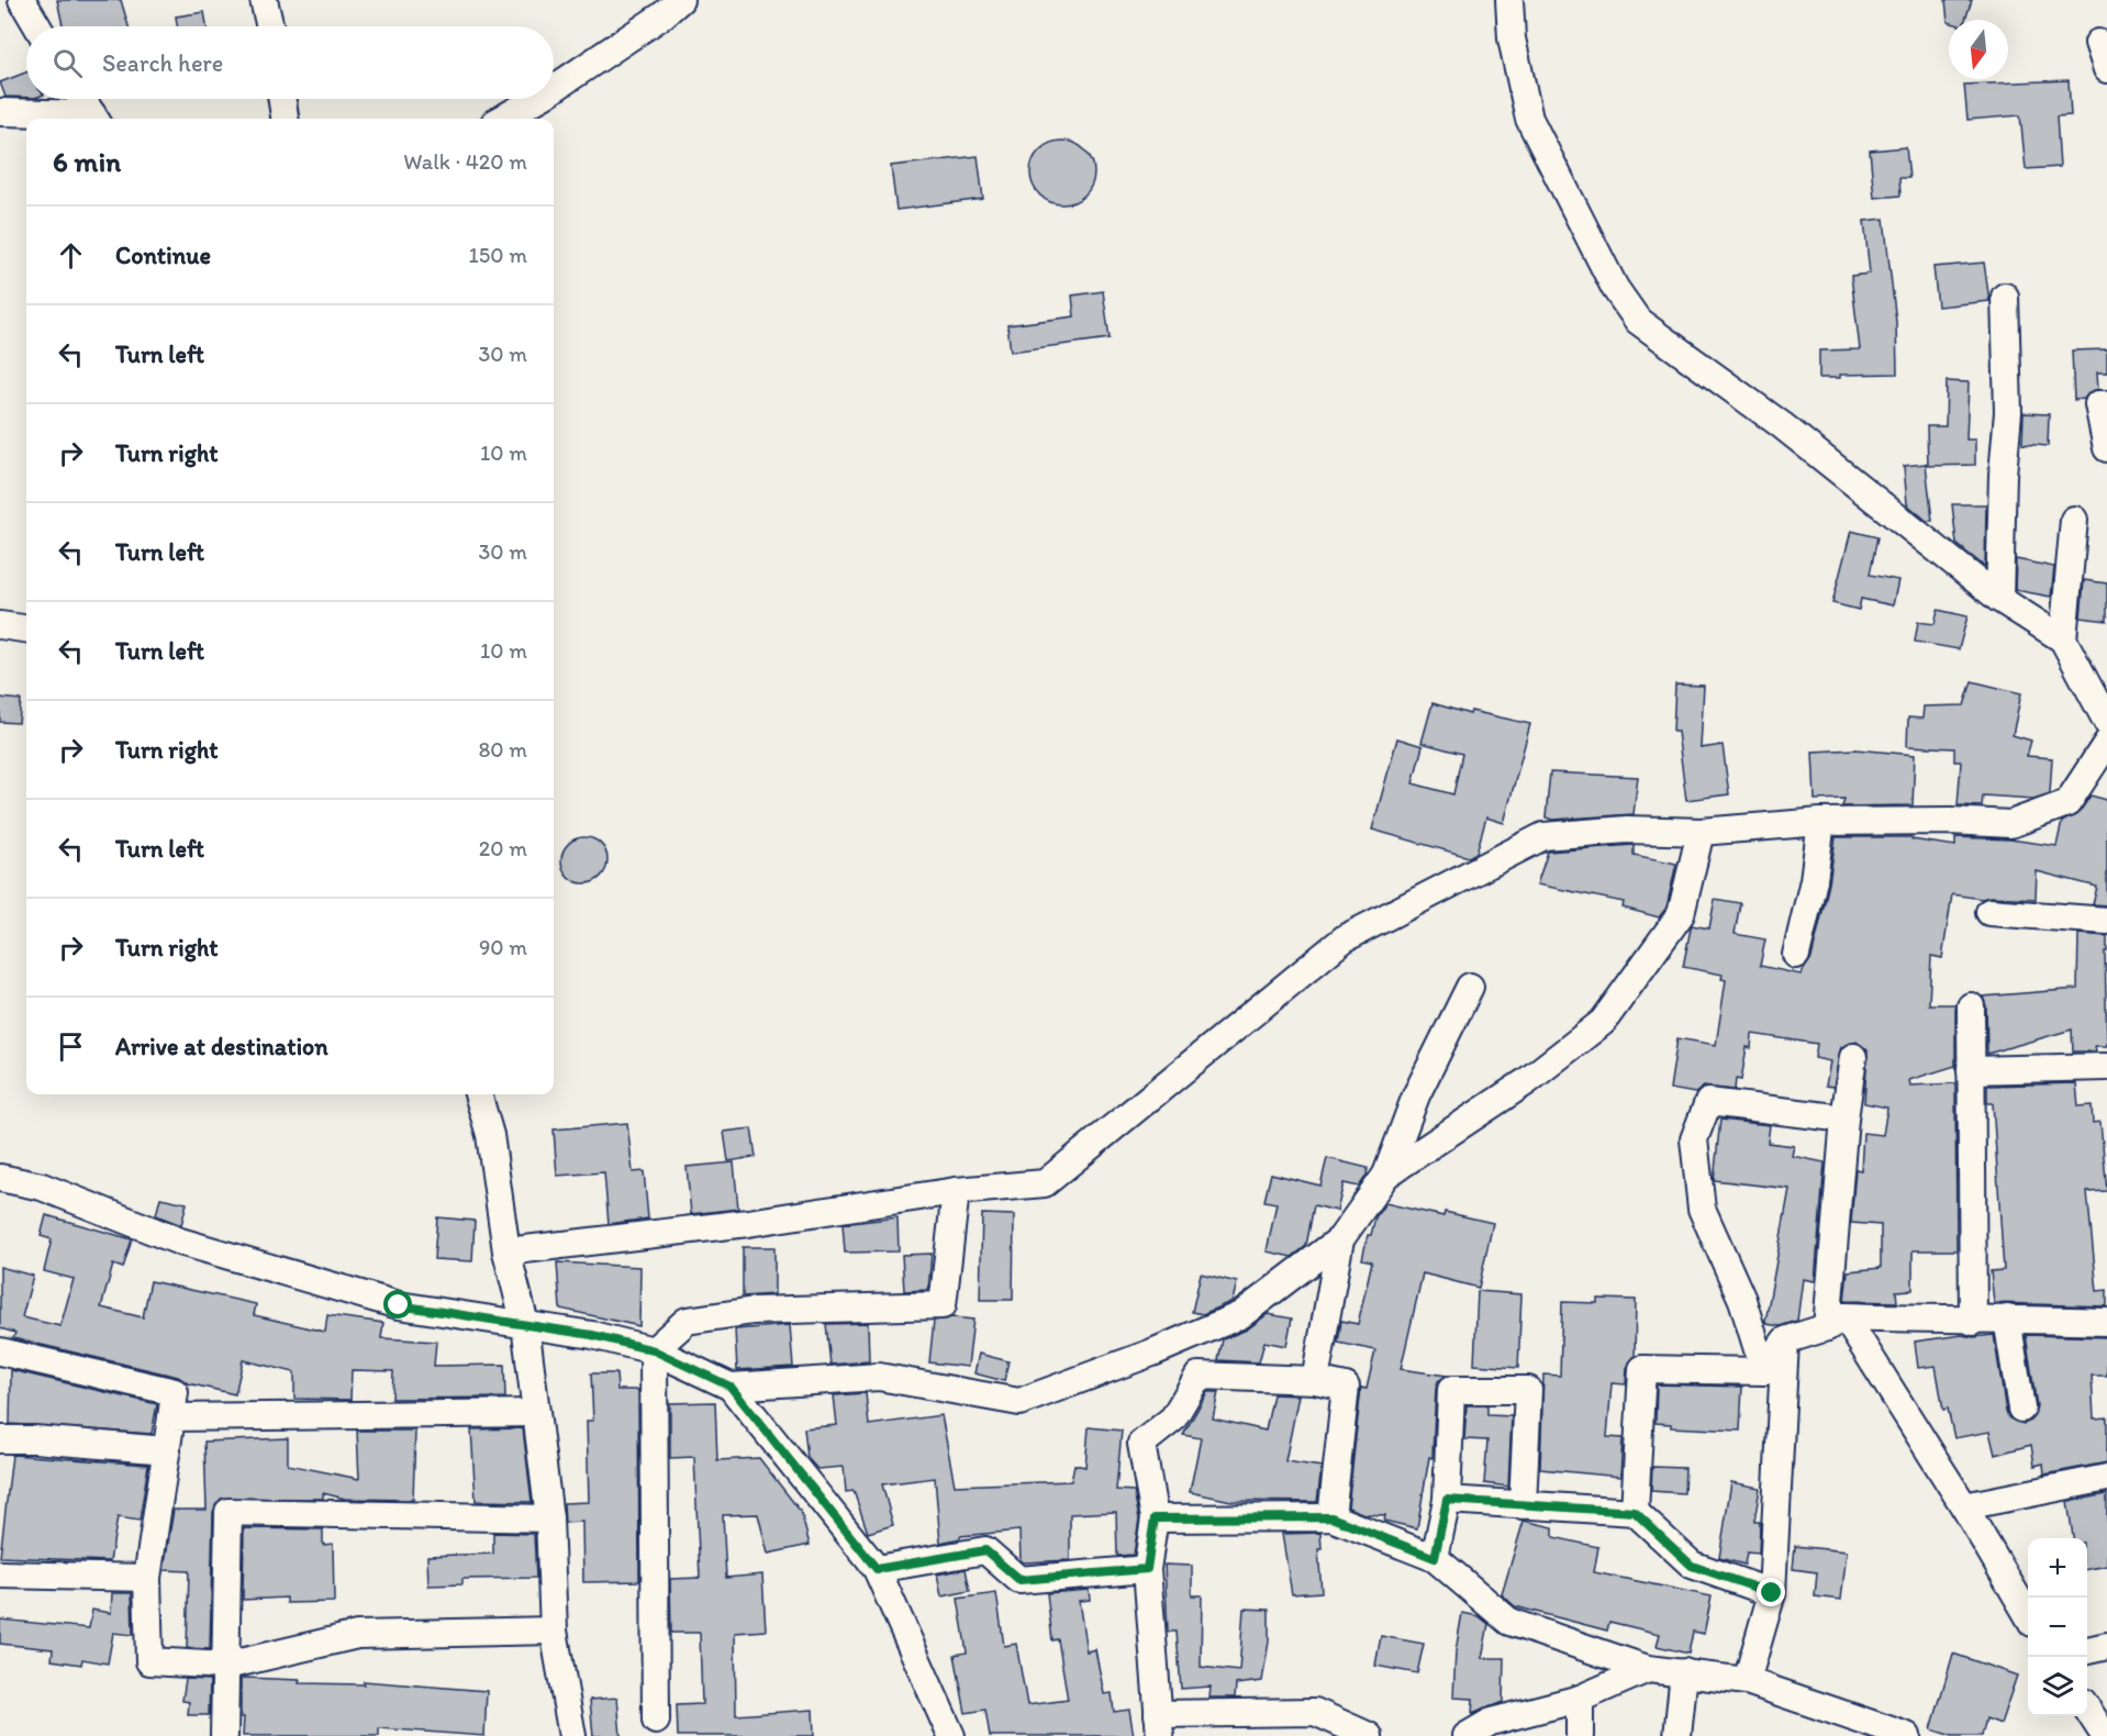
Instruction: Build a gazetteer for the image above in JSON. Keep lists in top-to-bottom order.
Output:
{
  "north": "bottom",
  "page": {
    "search": "Search here",
    "heading": ["6 min", "Walk · 420 m"],
    "list": [
      ["Continue", "150 m"],
      ["Turn left", "30 m"],
      ["Turn right", "10 m"],
      ["Turn left", "30 m"],
      ["Turn left", "10 m"],
      ["Turn right", "80 m"],
      ["Turn left", "20 m"],
      ["Turn right", "90 m"],
      "Arrive at destination"
    ],
    "map_buttons": ["+", "−"]
  }
}
